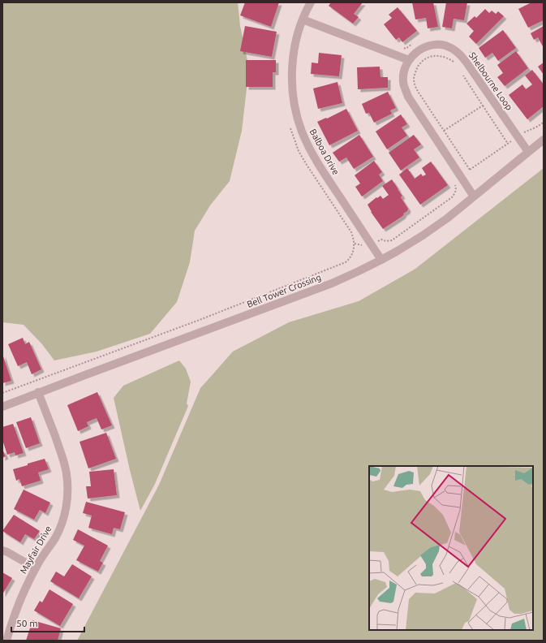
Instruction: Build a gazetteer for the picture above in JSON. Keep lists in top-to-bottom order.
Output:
{
  "streets": {
    "street": [
      "Shelbourne Loop",
      "Balboa Drive",
      "Bell Tower Crossing",
      "Mayfair Drive"
    ]
  },
  "crossings": [
    ["Shelbourne Loop", "Bell Tower Crossing"],
    ["Balboa Drive", "Bell Tower Crossing"],
    ["Bell Tower Crossing", "Mayfair Drive"]
  ],
  "scale_bar": "50 m"
}
